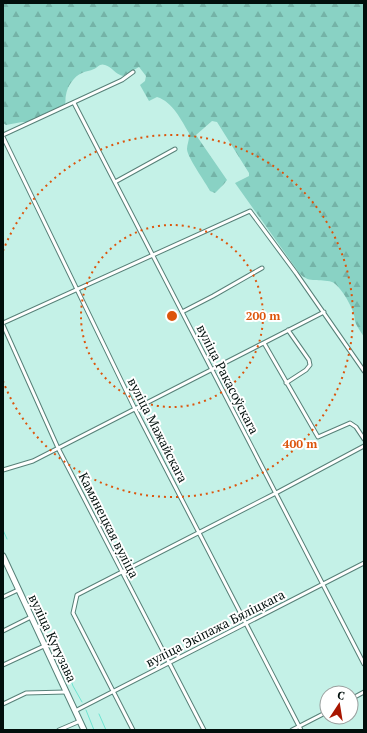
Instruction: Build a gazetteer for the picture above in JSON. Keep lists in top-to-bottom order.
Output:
{
  "streets": {
    "main road": ["вуліца Кутузава"],
    "street": [
      "вуліца Ракасоўскага",
      "вуліца Мажайскага",
      "Камянецкая вуліца",
      "вуліца Экіпажа Бяліцкага"
    ]
  },
  "crossings": [
    ["вуліца Ракасоўскага", "вуліца Экіпажа Бяліцкага"],
    ["вуліца Мажайскага", "вуліца Экіпажа Бяліцкага"],
    ["Камянецкая вуліца", "вуліца Экіпажа Бяліцкага"],
    ["вуліца Экіпажа Бяліцкага", "вуліца Кутузава"]
  ],
  "north": "top",
  "rings": ["200 m", "400 m"]
}
